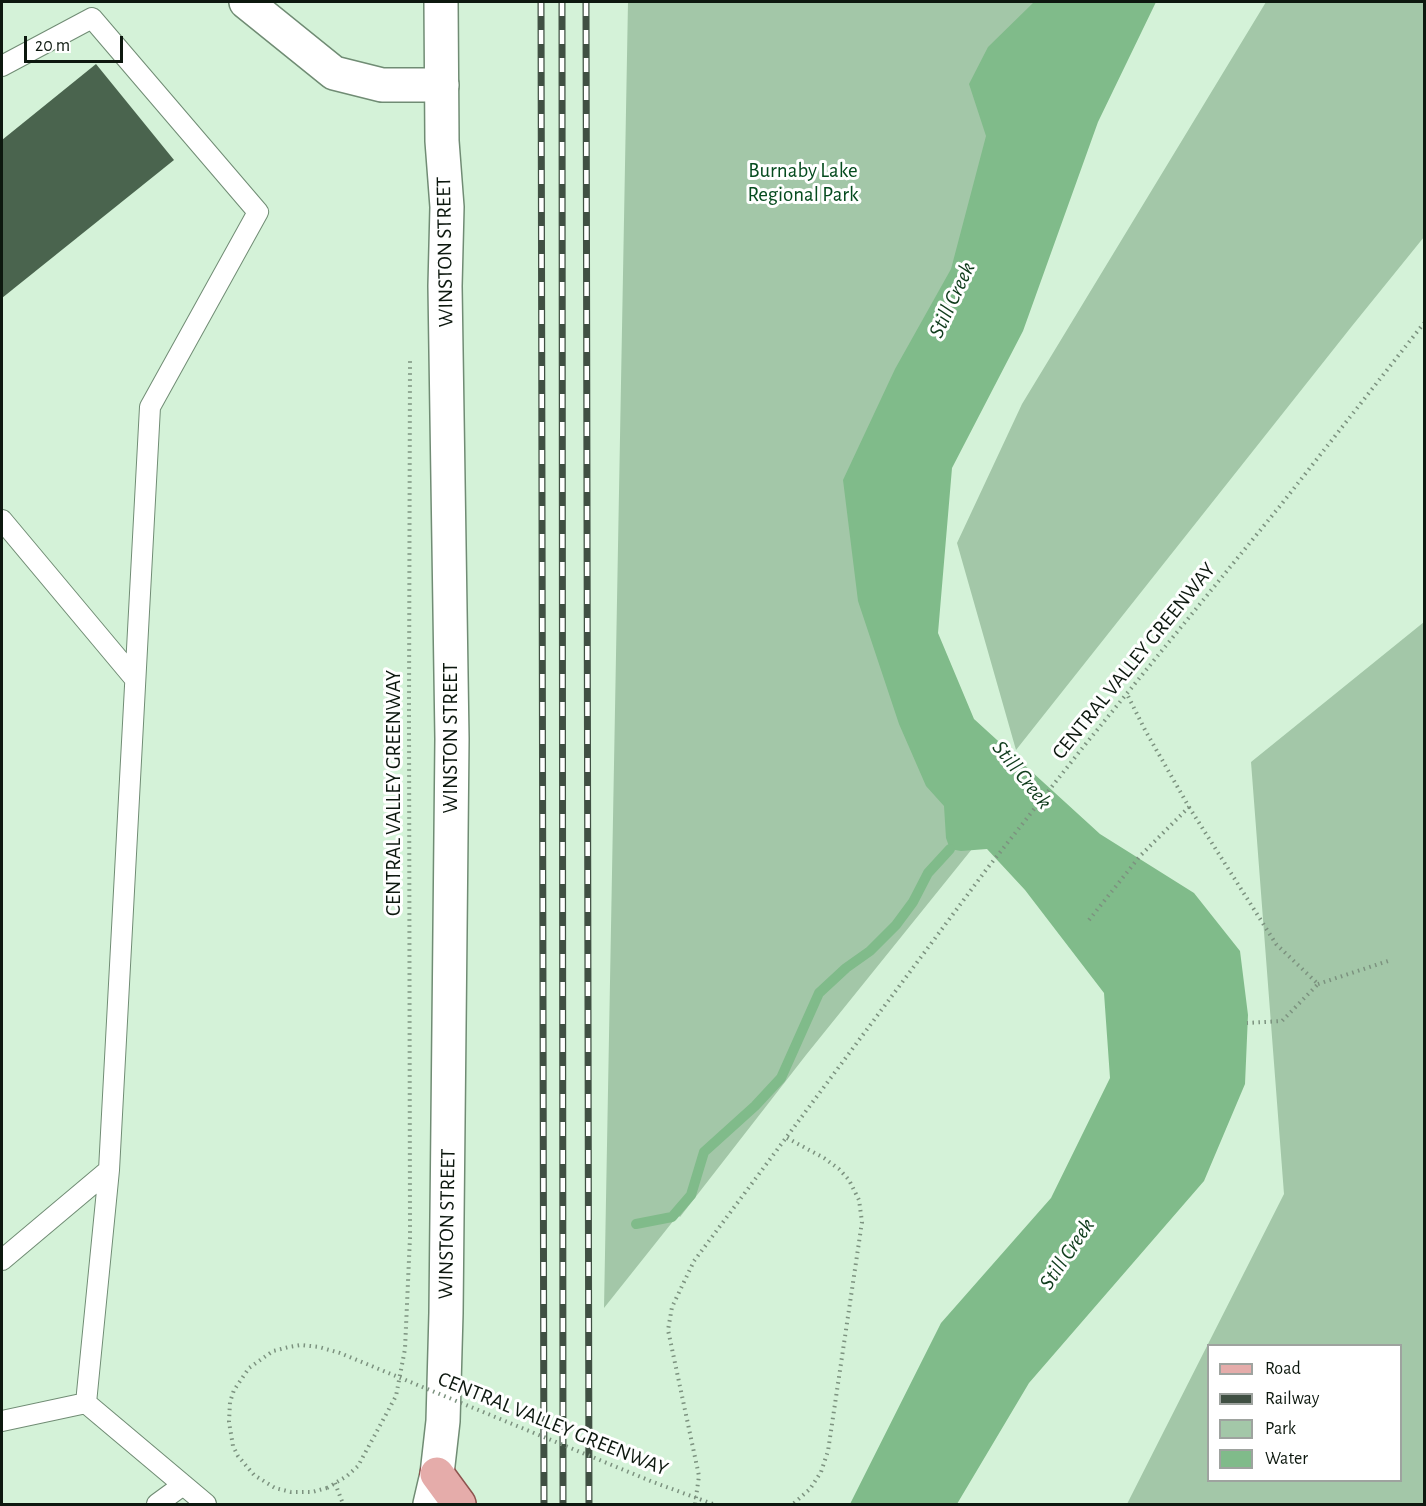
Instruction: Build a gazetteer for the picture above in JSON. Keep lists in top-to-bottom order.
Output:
{
  "streets": {
    "street": ["WINSTON STREET"],
    "path": ["CENTRAL VALLEY GREENWAY"]
  },
  "water": ["Still Creek"],
  "parks": ["Burnaby Lake Regional Park"],
  "legend": [
    "Road",
    "Railway",
    "Park",
    "Water"
  ],
  "scale_bar": "20 m"
}
